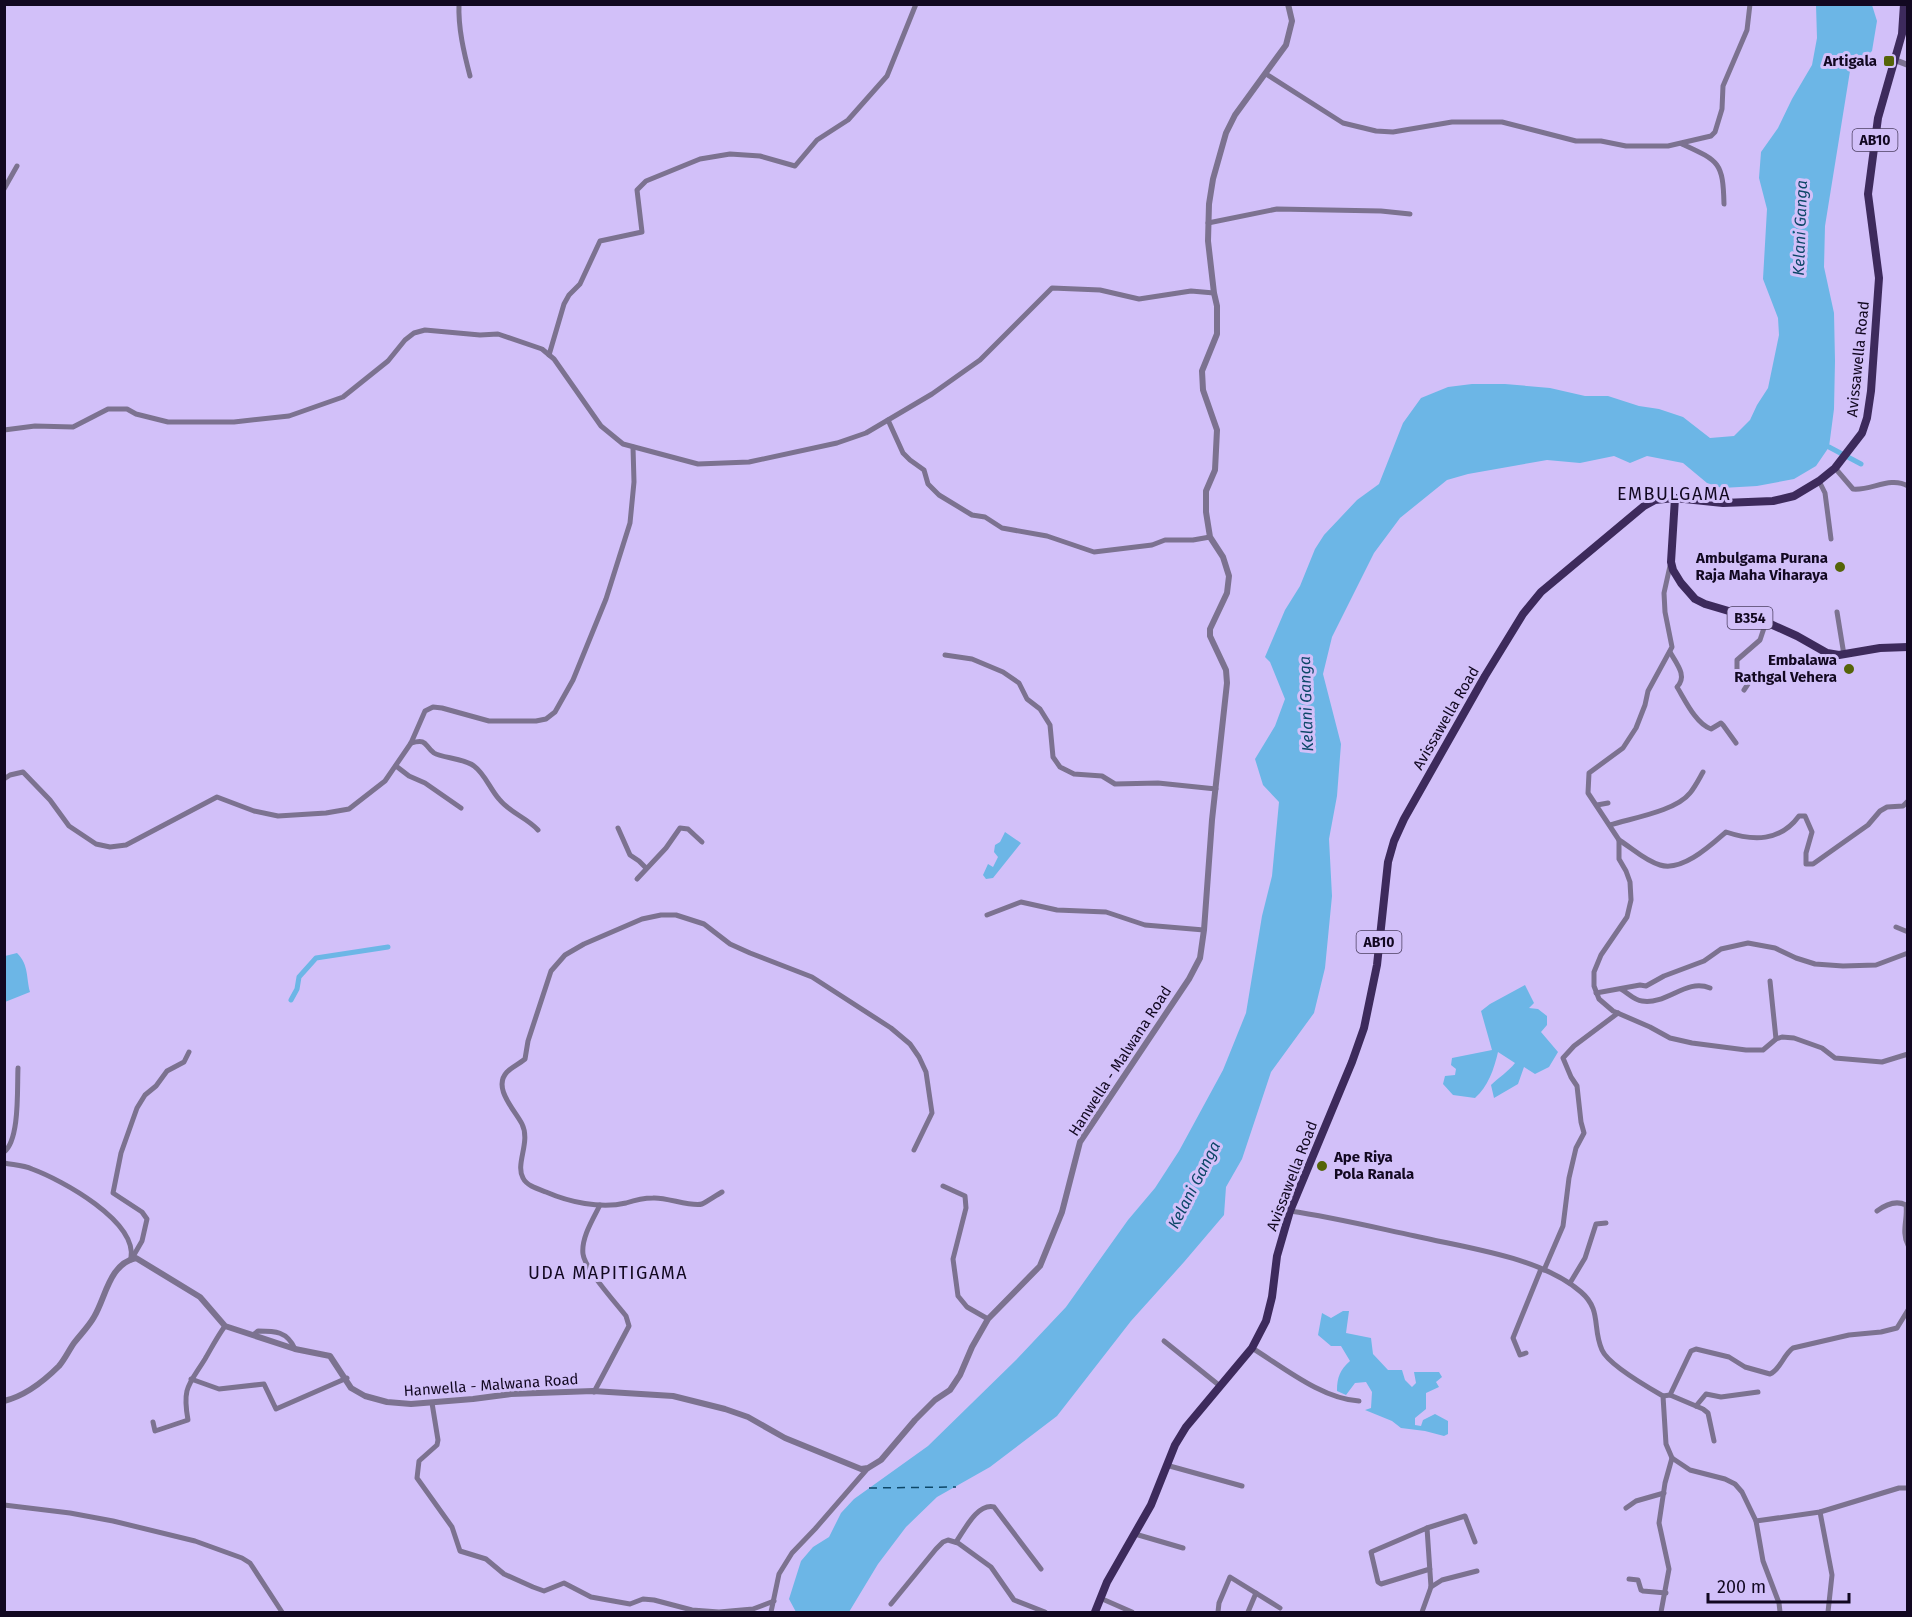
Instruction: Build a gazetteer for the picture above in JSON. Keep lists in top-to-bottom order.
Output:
{
  "streets": {
    "main road": ["AB10", "Avissawella Road", "B354"],
    "street": ["Hanwella - Malwana Road"]
  },
  "districts": ["EMBULGAMA", "UDA MAPITIGAMA"],
  "water": ["Kelani Ganga"],
  "places": {
    "transit": ["Artigala"],
    "other": ["Ambulgama Purana Raja Maha Viharaya", "Embalawa Rathgal Vehera", "Ape Riya Pola Ranala"]
  },
  "scale_bar": "200 m"
}
